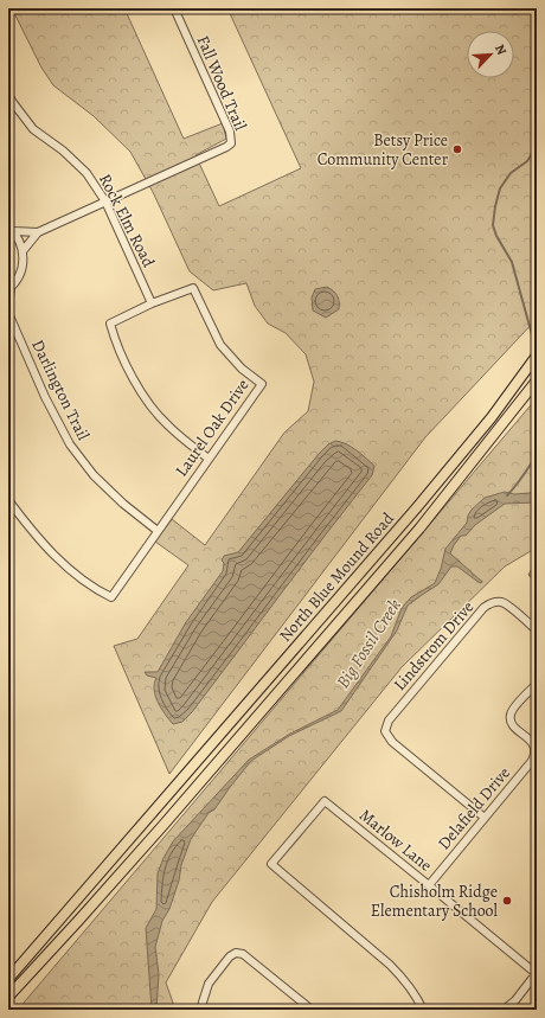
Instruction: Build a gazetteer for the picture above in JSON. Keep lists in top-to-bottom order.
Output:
{
  "streets": {
    "main road": ["North Blue Mound Road"],
    "street": [
      "Fall Wood Trail",
      "Rock Elm Road",
      "Darlington Trail",
      "Laurel Oak Drive",
      "Lindstrom Drive",
      "Delafield Drive",
      "Marlow Lane"
    ]
  },
  "crossings": [
    ["Fall Wood Trail", "Rock Elm Road"],
    ["Rock Elm Road", "Laurel Oak Drive"],
    ["Darlington Trail", "Laurel Oak Drive"],
    ["Lindstrom Drive", "Delafield Drive"],
    ["Delafield Drive", "Marlow Lane"]
  ],
  "water": ["Big Fossil Creek"],
  "places": ["Betsy Price Community Center", "Chisholm Ridge Elementary School"],
  "north": "top right"
}
